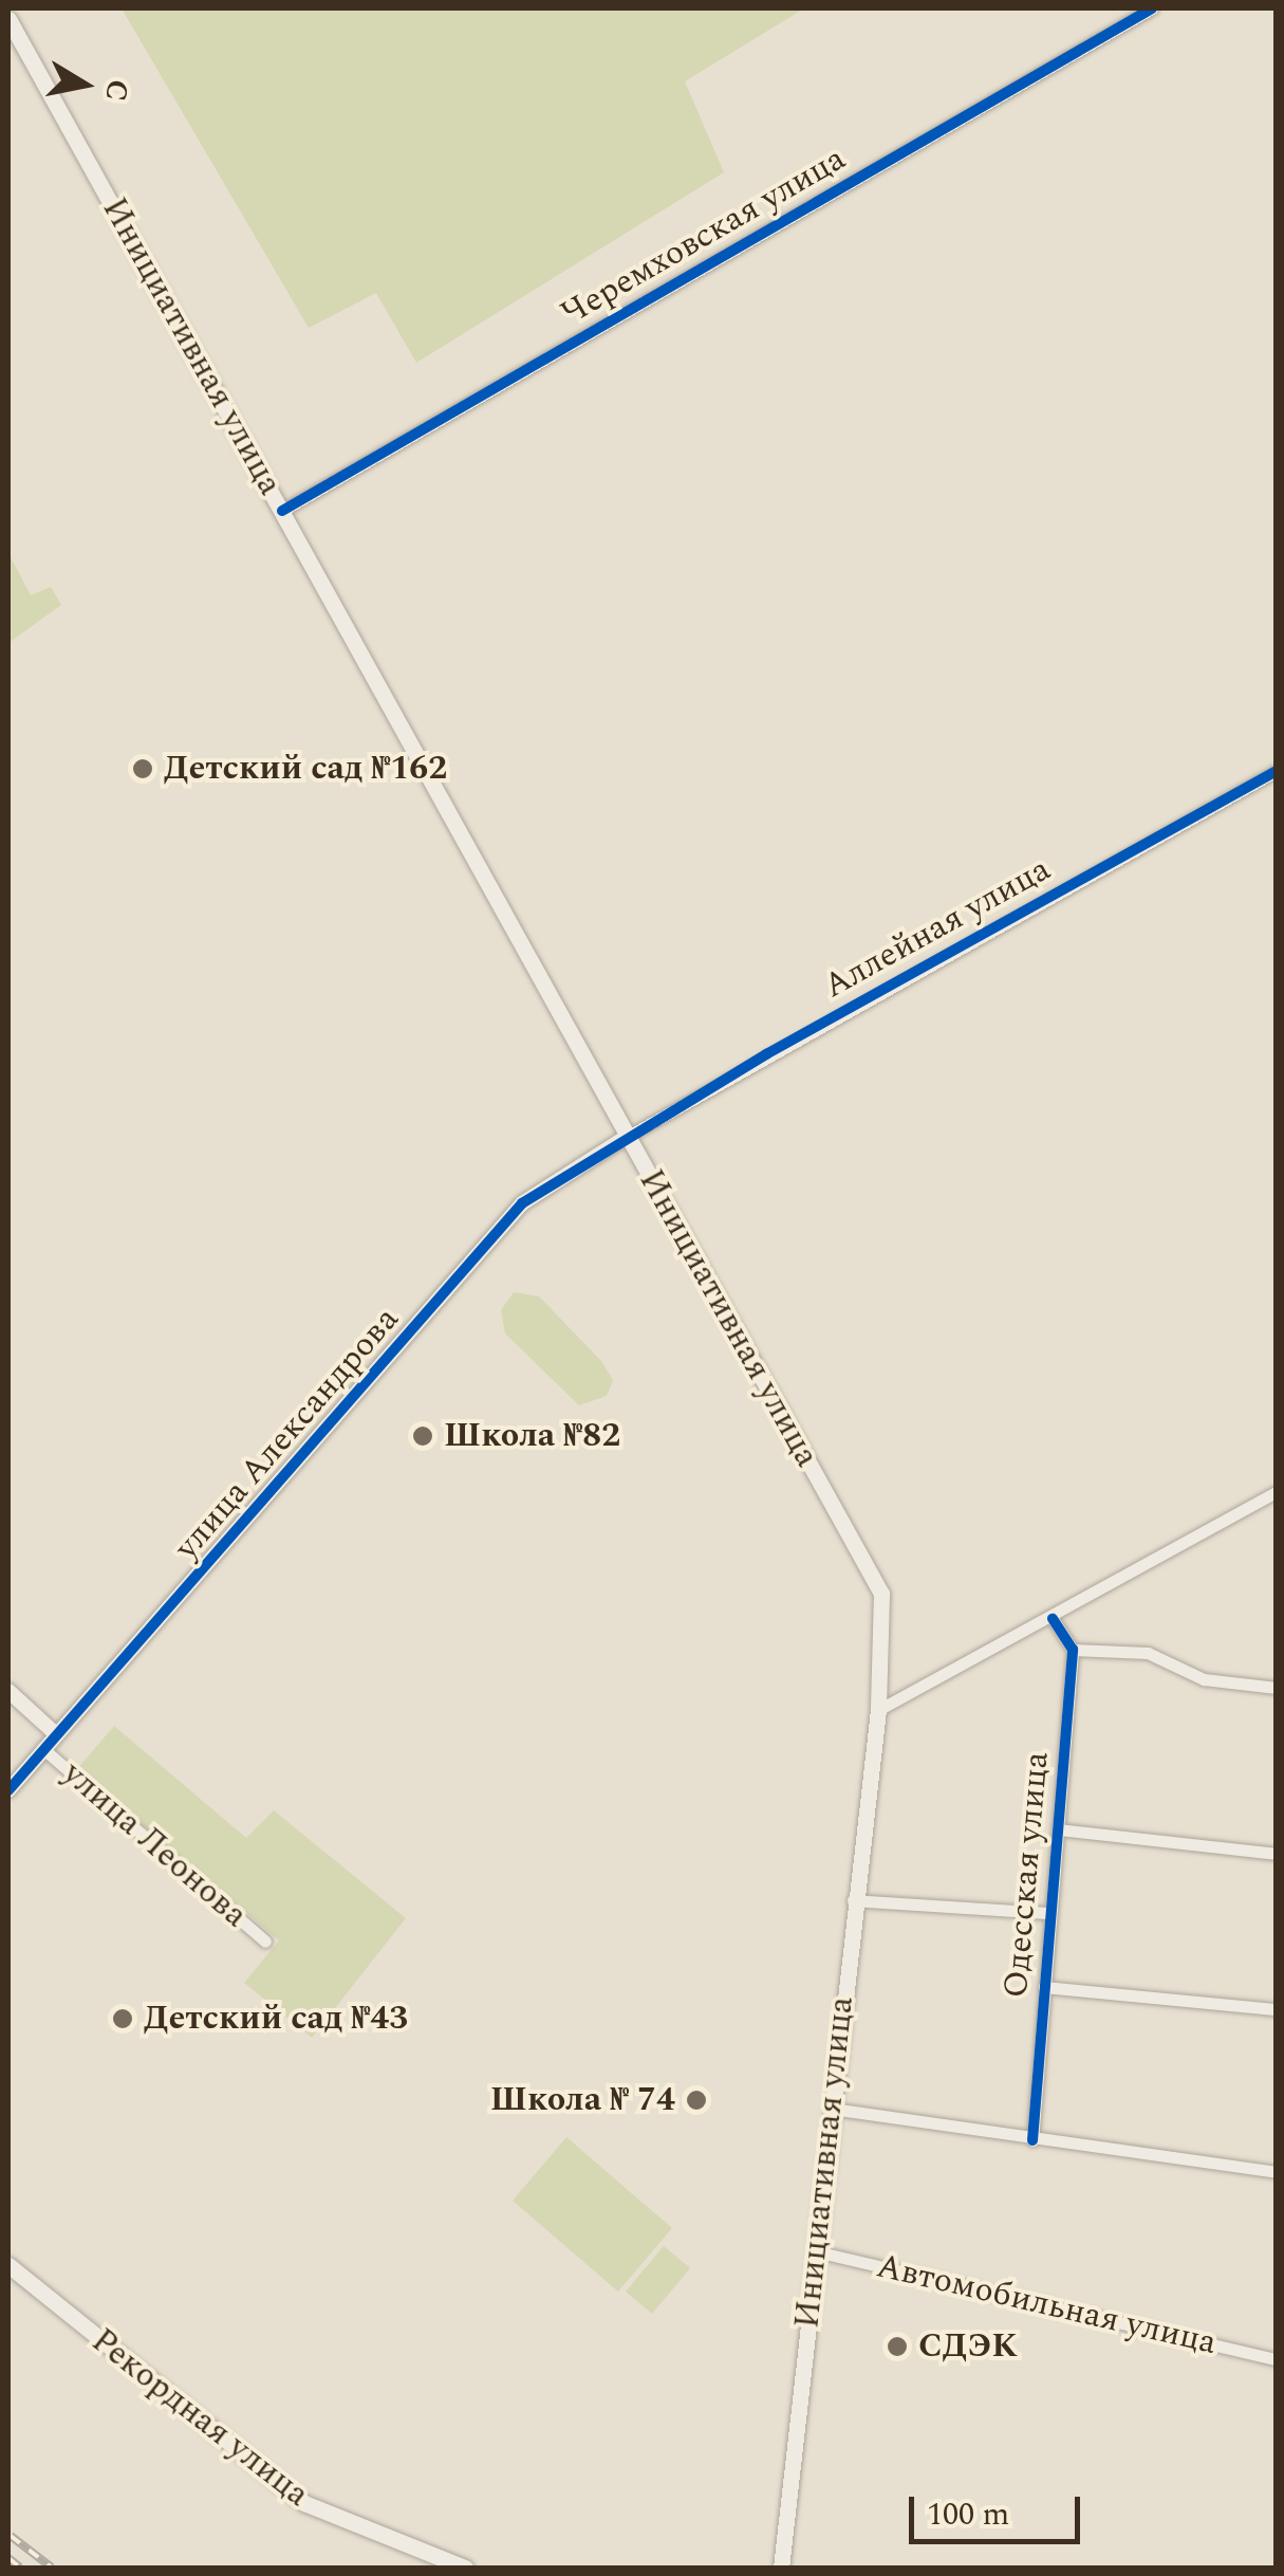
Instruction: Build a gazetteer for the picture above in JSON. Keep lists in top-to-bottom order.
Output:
{
  "streets": {
    "main road": ["Инициативная улица", "Рекордная улица"],
    "street": [
      "Черемховская улица",
      "Аллейная улица",
      "улица Александрова",
      "улица Леонова",
      "Одесская улица",
      "Автомобильная улица"
    ]
  },
  "crossings": [
    ["Черемховская улица", "Инициативная улица"],
    ["Инициативная улица", "Аллейная улица"],
    ["Инициативная улица", "улица Александрова"],
    ["Инициативная улица", "Автомобильная улица"],
    ["Аллейная улица", "улица Александрова"],
    ["улица Александрова", "улица Леонова"]
  ],
  "places": [
    "Детский сад №162",
    "Школа №82",
    "Детский сад №43",
    "Школа № 74",
    "СДЭК"
  ],
  "scale_bar": "100 m",
  "north": "right"
}
